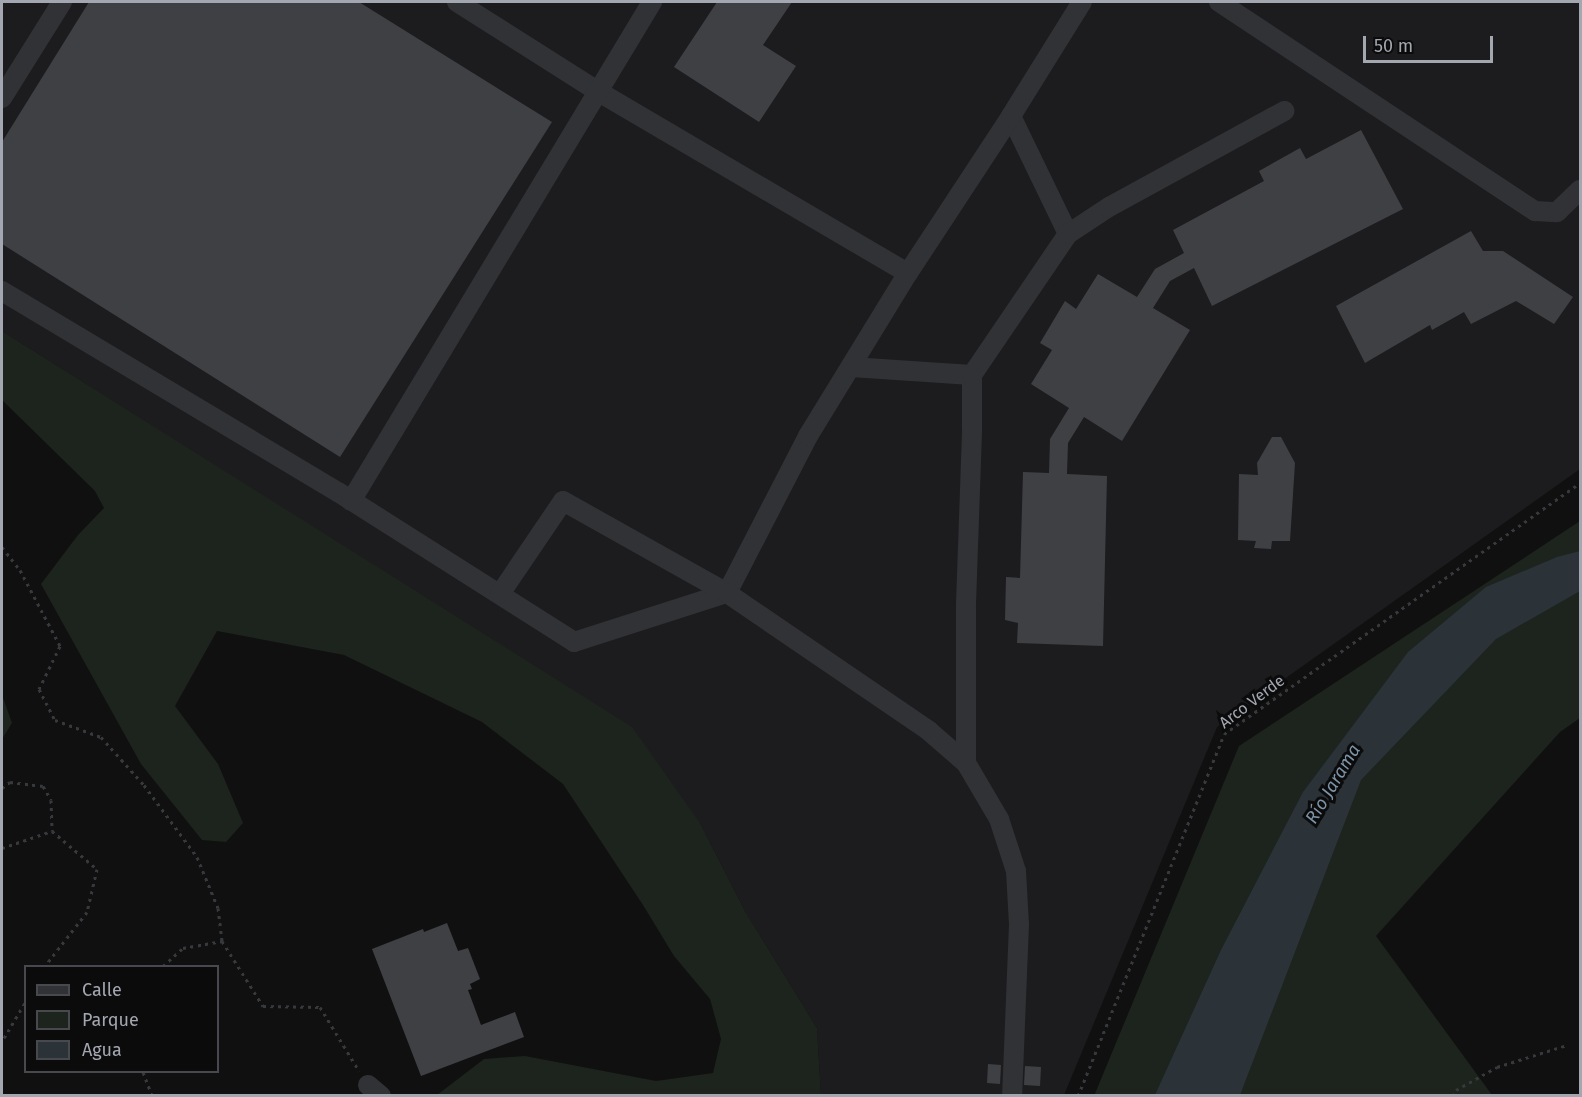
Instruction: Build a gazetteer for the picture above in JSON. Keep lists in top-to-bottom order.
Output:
{
  "streets": {
    "path": ["Arco Verde"]
  },
  "water": ["Río Jarama"],
  "legend": ["Calle", "Parque", "Agua"],
  "scale_bar": "50 m"
}
